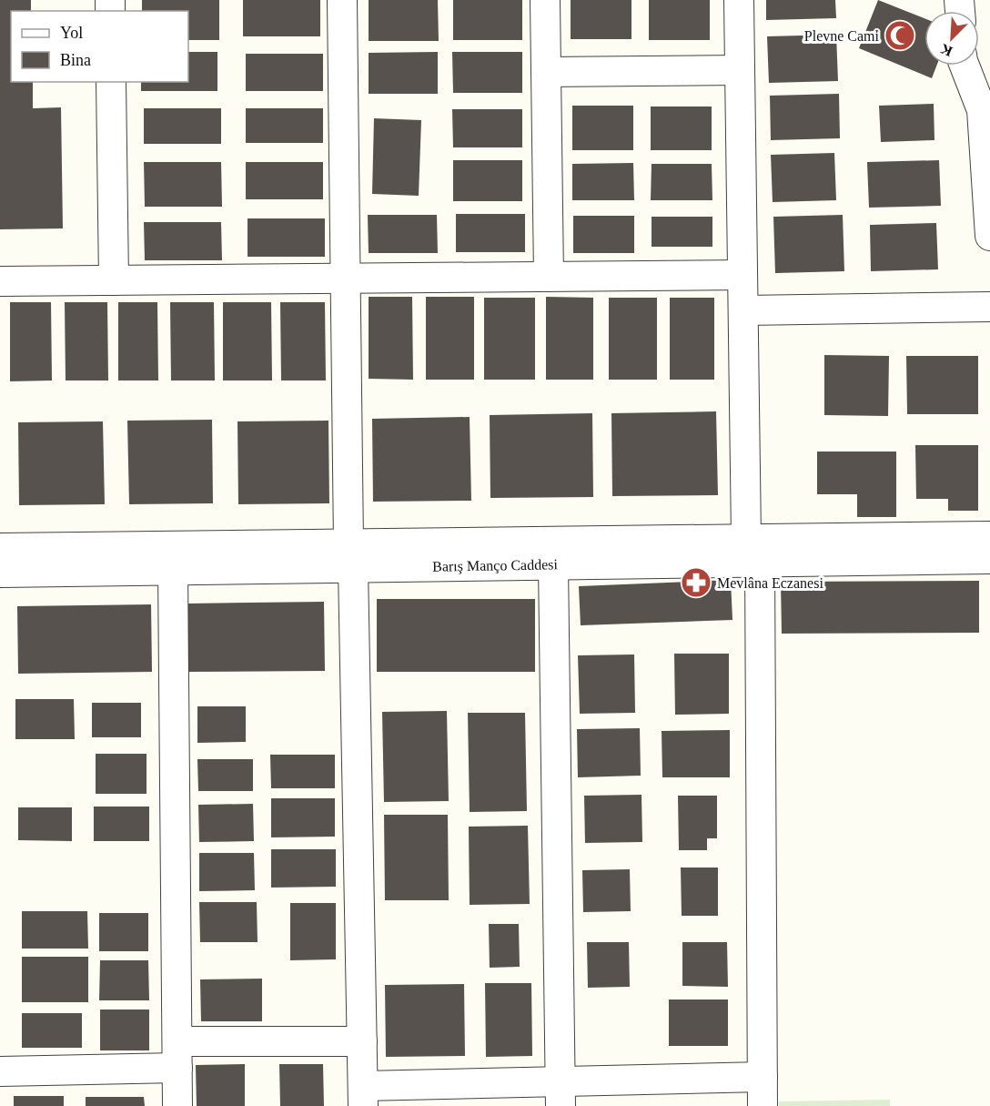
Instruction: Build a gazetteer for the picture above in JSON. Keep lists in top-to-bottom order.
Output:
{
  "streets": {
    "street": ["Barış Manço Caddesi"]
  },
  "places": {
    "mosque": ["Plevne Cami"],
    "pharmacy": ["Mevlâna Eczanesi"]
  },
  "legend": ["Yol", "Bina"],
  "north": "bottom left"
}
